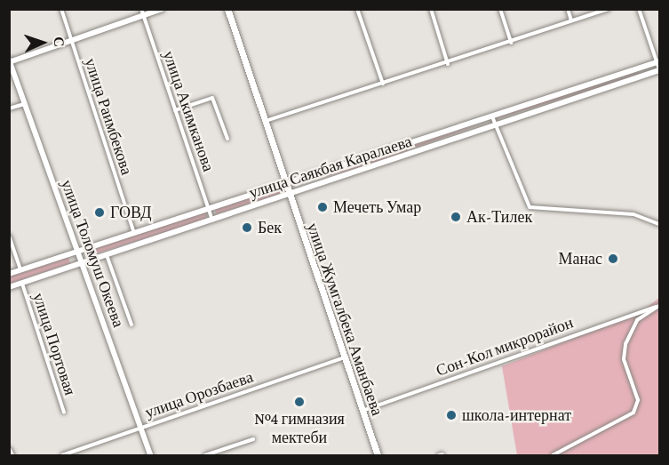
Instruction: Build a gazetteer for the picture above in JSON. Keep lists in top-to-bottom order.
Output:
{
  "streets": {
    "main road": ["улица Жумгалбека Аманбаева"],
    "street": [
      "улица Акимканова",
      "улица Раимбекова",
      "улица Саякбая Каралаева",
      "улица Толомуш Океева",
      "улица Портовая",
      "Сон-Кол микрорайон",
      "улица Орозбаева"
    ]
  },
  "crossings": [
    ["улица Акимканова", "улица Саякбая Каралаева"],
    ["улица Раимбекова", "улица Саякбая Каралаева"],
    ["улица Саякбая Каралаева", "улица Толомуш Океева"],
    ["улица Саякбая Каралаева", "улица Жумгалбека Аманбаева"],
    ["улица Саякбая Каралаева", "улица Портовая"],
    ["улица Толомуш Океева", "улица Орозбаева"],
    ["улица Жумгалбека Аманбаева", "Сон-Кол микрорайон"],
    ["улица Жумгалбека Аманбаева", "улица Орозбаева"]
  ],
  "places": [
    "Мечеть Умар",
    "ГОВД",
    "Ак-Тилек",
    "Бек",
    "Манас",
    "№4 гимназия мектеби",
    "школа-интернат"
  ],
  "north": "right"
}
